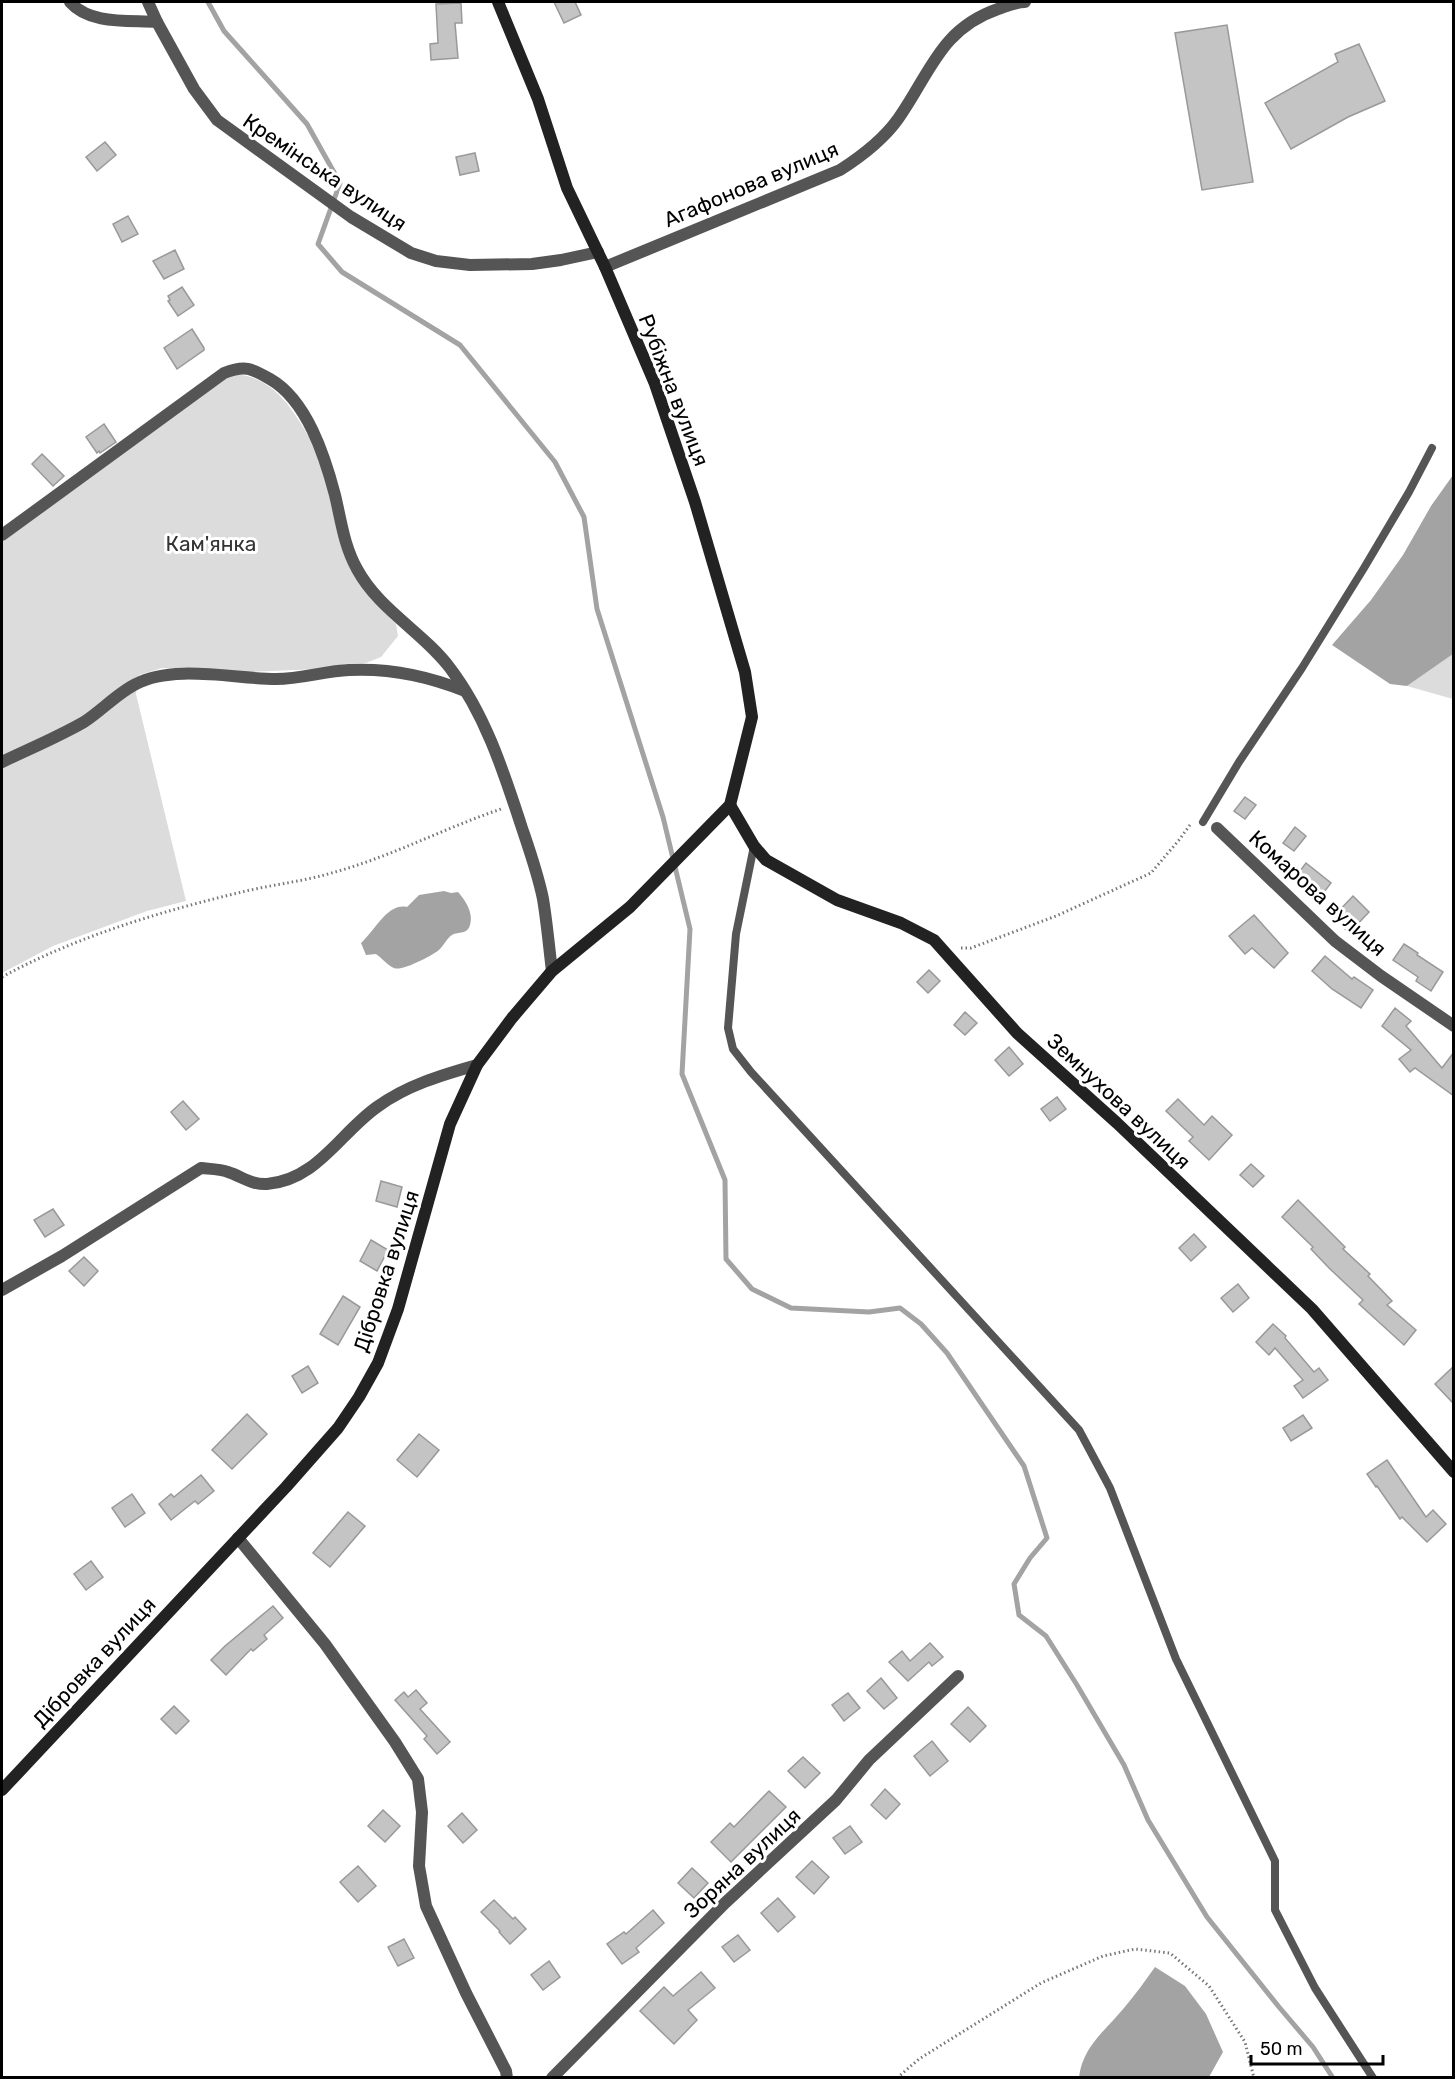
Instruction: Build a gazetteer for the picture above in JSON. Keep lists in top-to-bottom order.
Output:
{
  "streets": {
    "street": [
      "Кремінська вулиця",
      "Агафонова вулиця",
      "Рубіжна вулиця",
      "Комарова вулиця",
      "Земнухова вулиця",
      "Дібровка вулиця",
      "Зоряна вулиця"
    ]
  },
  "crossings": [
    ["Кремінська вулиця", "Рубіжна вулиця"],
    ["Агафонова вулиця", "Рубіжна вулиця"],
    ["Рубіжна вулиця", "Земнухова вулиця"],
    ["Рубіжна вулиця", "Дібровка вулиця"],
    ["Земнухова вулиця", "Дібровка вулиця"]
  ],
  "parks": ["Кам'янка"],
  "scale_bar": "50 m"
}
